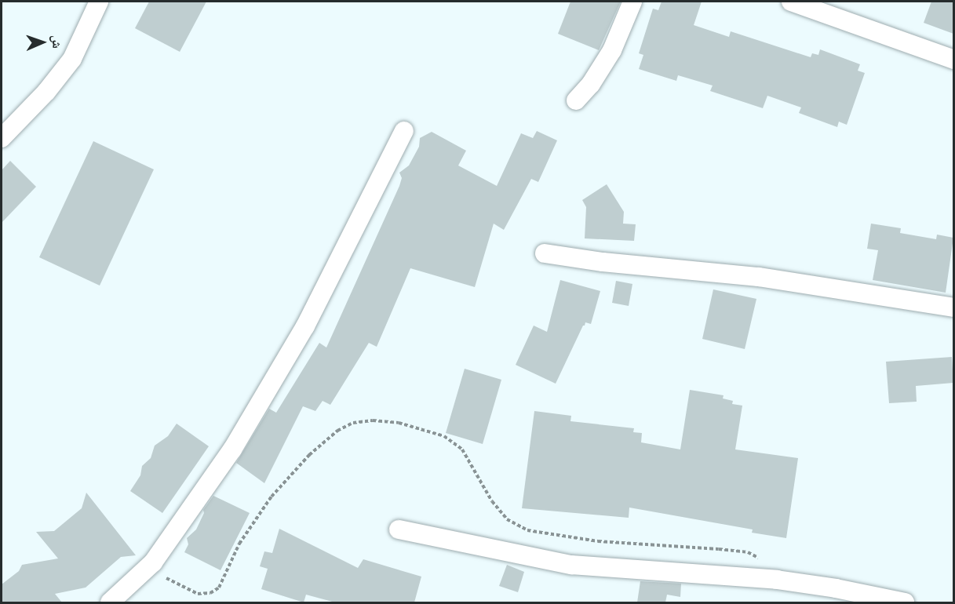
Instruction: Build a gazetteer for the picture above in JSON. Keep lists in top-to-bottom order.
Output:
{
  "north": "right"
}
